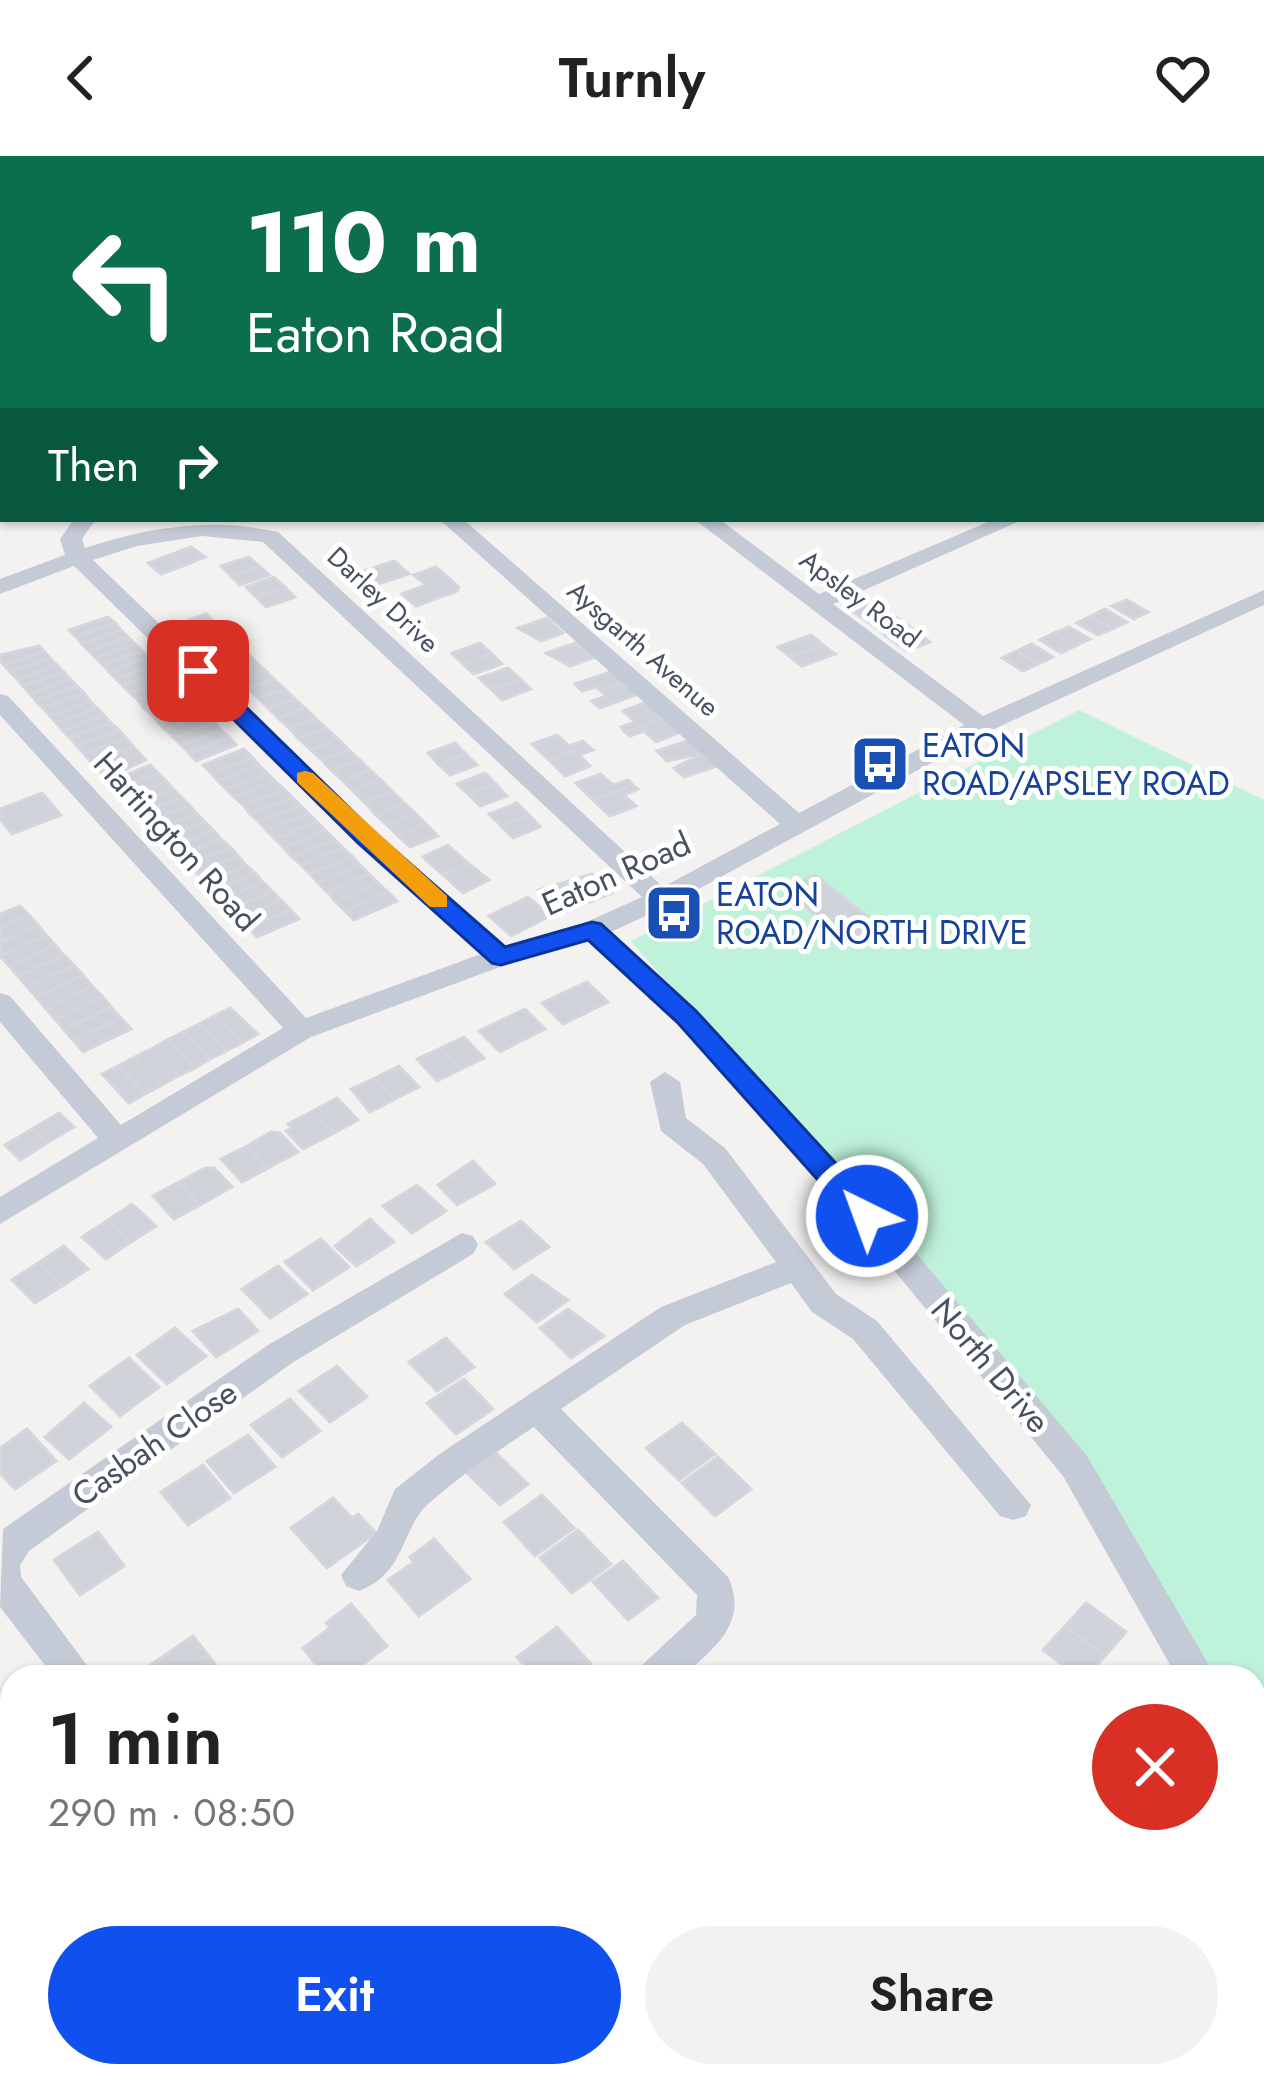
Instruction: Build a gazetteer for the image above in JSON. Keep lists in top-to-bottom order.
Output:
{
  "streets": {
    "street": [
      "Apsley Road",
      "Darley Drive",
      "Aysgarth Avenue",
      "Hartington Road",
      "Eaton Road",
      "North Drive",
      "Casbah Close"
    ]
  },
  "crossings": [
    ["Apsley Road", "Eaton Road"],
    ["Darley Drive", "Eaton Road"],
    ["Aysgarth Avenue", "Eaton Road"],
    ["Hartington Road", "Eaton Road"],
    ["Eaton Road", "North Drive"]
  ],
  "places": {
    "bus stop": ["EATON ROAD/APSLEY ROAD", "EATON ROAD/NORTH DRIVE"]
  },
  "page": {
    "header": "Turnly",
    "turn": ["110 m", "Eaton Road"],
    "then": "Then",
    "heading": ["1 min", "290 m · 08:50"],
    "buttons": ["Exit", "Share"]
  }
}
